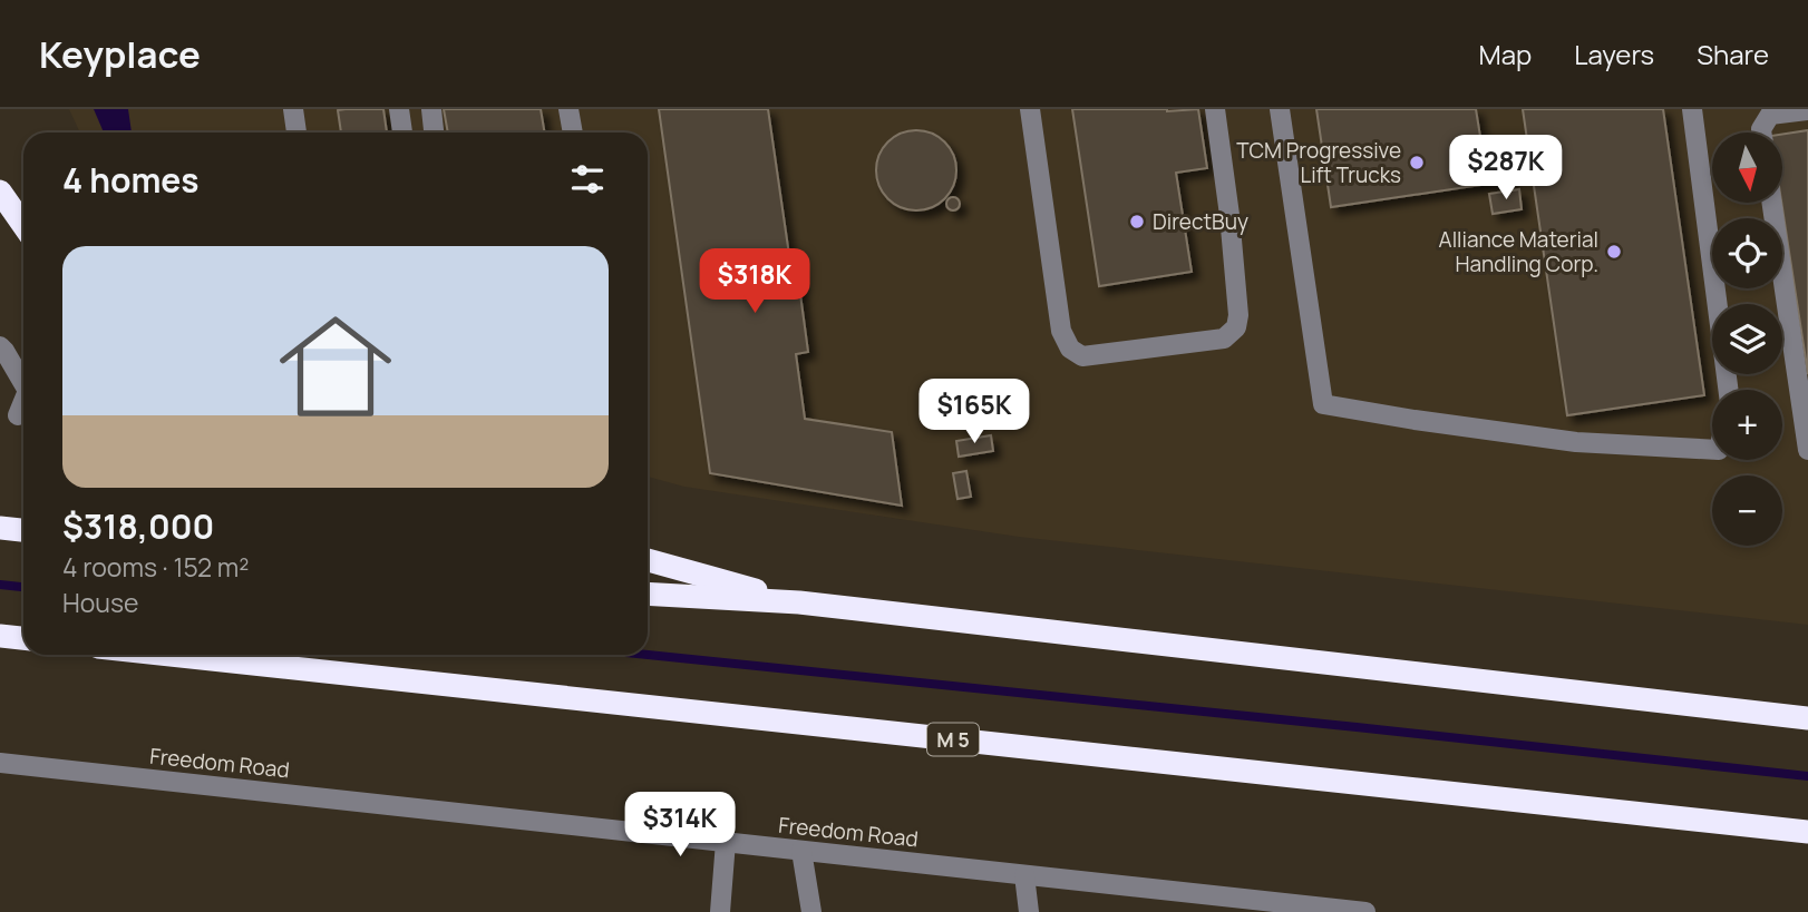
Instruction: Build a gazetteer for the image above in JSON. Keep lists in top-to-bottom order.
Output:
{
  "streets": {
    "highway": ["M 5"],
    "street": ["Freedom Road"]
  },
  "places": ["TCM Progressive Lift Trucks", "DirectBuy", "Alliance Material Handling Corp."],
  "north": "bottom",
  "page": {
    "header": "Keyplace",
    "nav": ["Map", "Layers", "Share"],
    "map_buttons": ["+", "−"],
    "heading": "4 homes",
    "price": [
      "$287K",
      "$318K",
      "$165K",
      "$314K"
    ],
    "list": [
      {
        "name": "$318,000",
        "note": "4 rooms · 152 m² · House"
      }
    ]
  }
}
